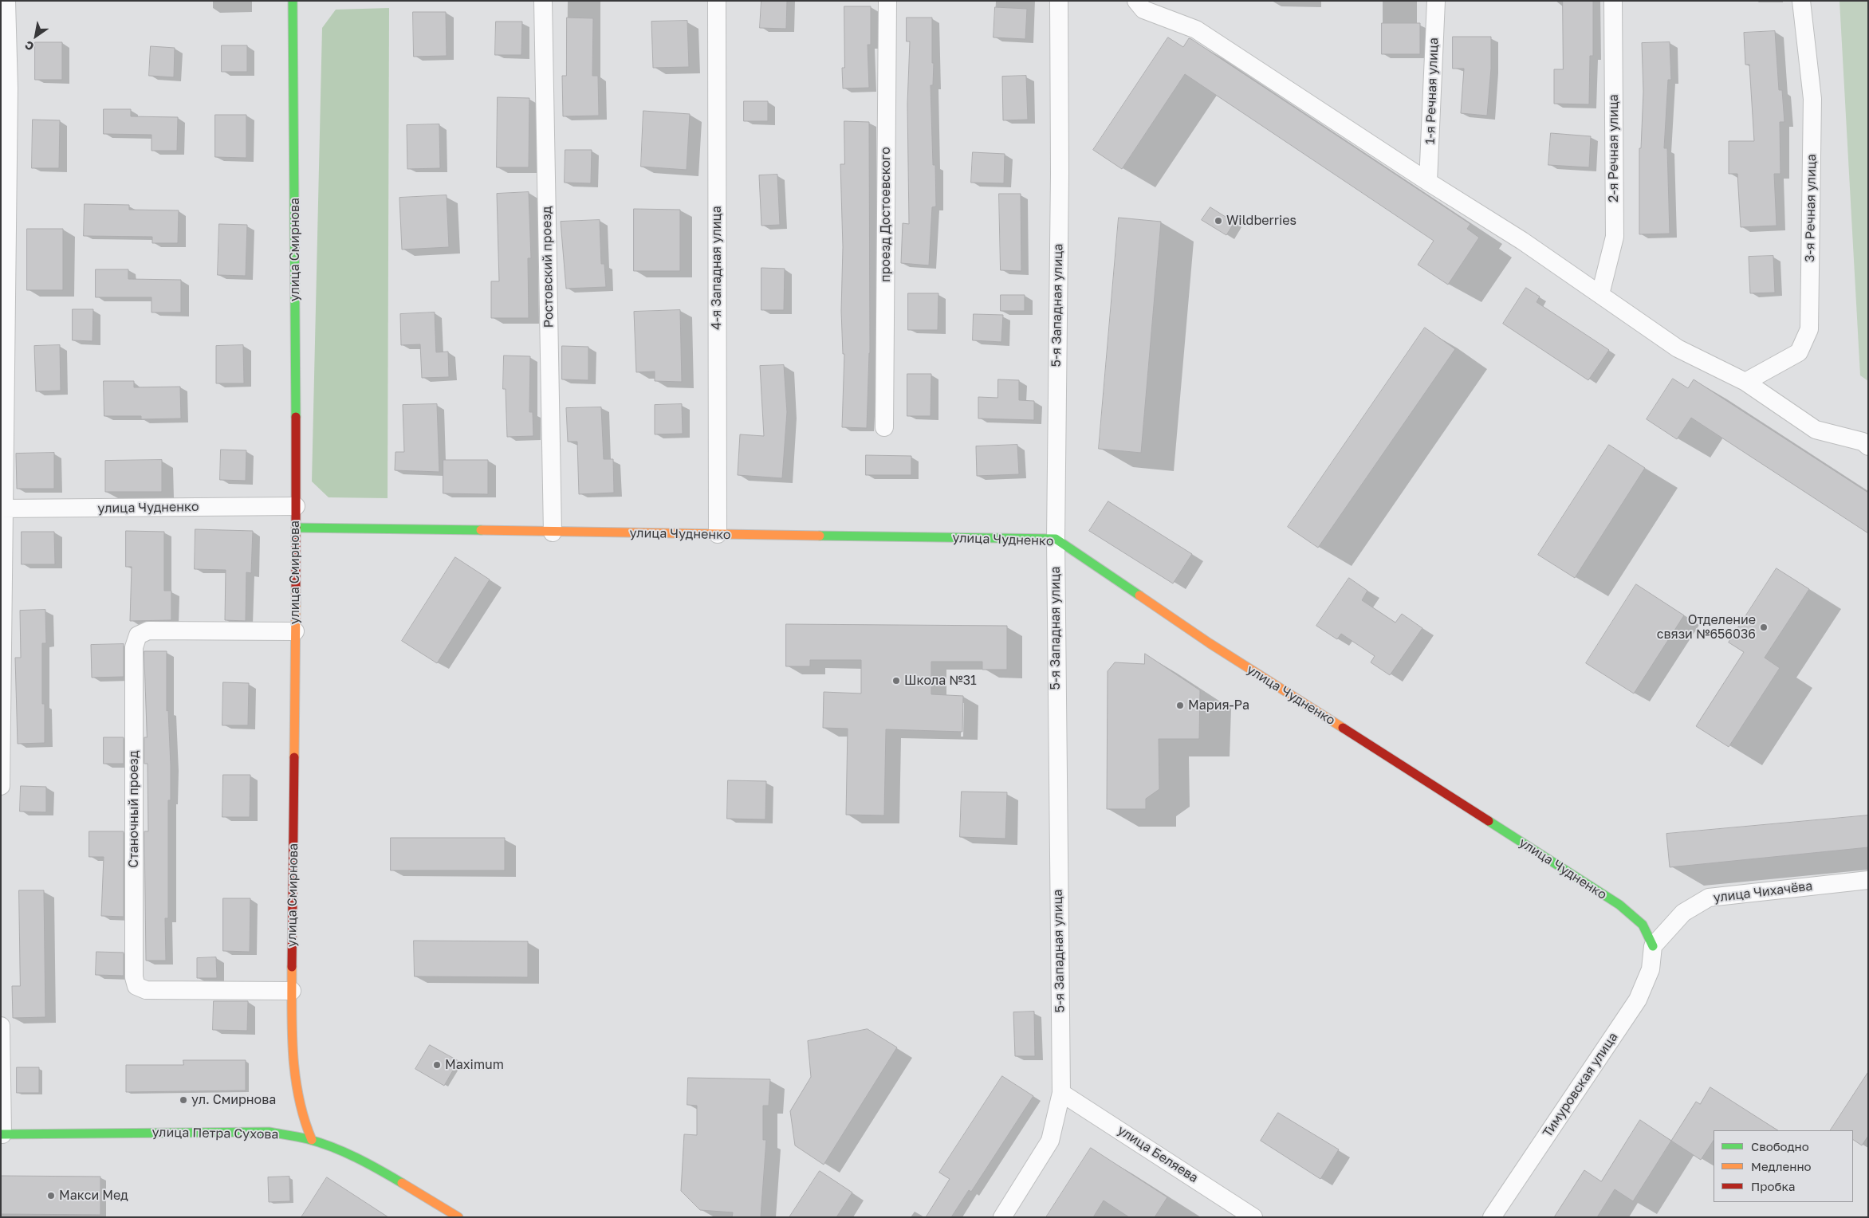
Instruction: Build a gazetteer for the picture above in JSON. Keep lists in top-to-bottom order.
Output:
{
  "streets": {
    "street": [
      "1-я Речная улица",
      "2-я Речная улица",
      "3-я Речная улица",
      "проезд Достоевского",
      "улица Смирнова",
      "Ростовский проезд",
      "4-я Западная улица",
      "5-я Западная улица",
      "улица Чудненко",
      "Станочный проезд",
      "улица Чихачёва",
      "Тимуровская улица",
      "улица Петра Сухова",
      "улица Беляева"
    ]
  },
  "crossings": [
    ["улица Смирнова", "улица Чудненко"],
    ["улица Смирнова", "Станочный проезд"],
    ["улица Смирнова", "улица Петра Сухова"],
    ["Ростовский проезд", "улица Чудненко"],
    ["4-я Западная улица", "улица Чудненко"],
    ["5-я Западная улица", "улица Чудненко"],
    ["5-я Западная улица", "улица Беляева"],
    ["улица Чудненко", "улица Чихачёва"],
    ["улица Чудненко", "Тимуровская улица"],
    ["улица Чихачёва", "Тимуровская улица"]
  ],
  "places": [
    "Wildberries",
    "Отделение связи №656036",
    "Школа №31",
    "Мария-Ра",
    "Maximum",
    "ул. Смирнова",
    "Макси Мед"
  ],
  "legend": ["Свободно", "Медленно", "Пробка"],
  "north": "bottom left"
}
